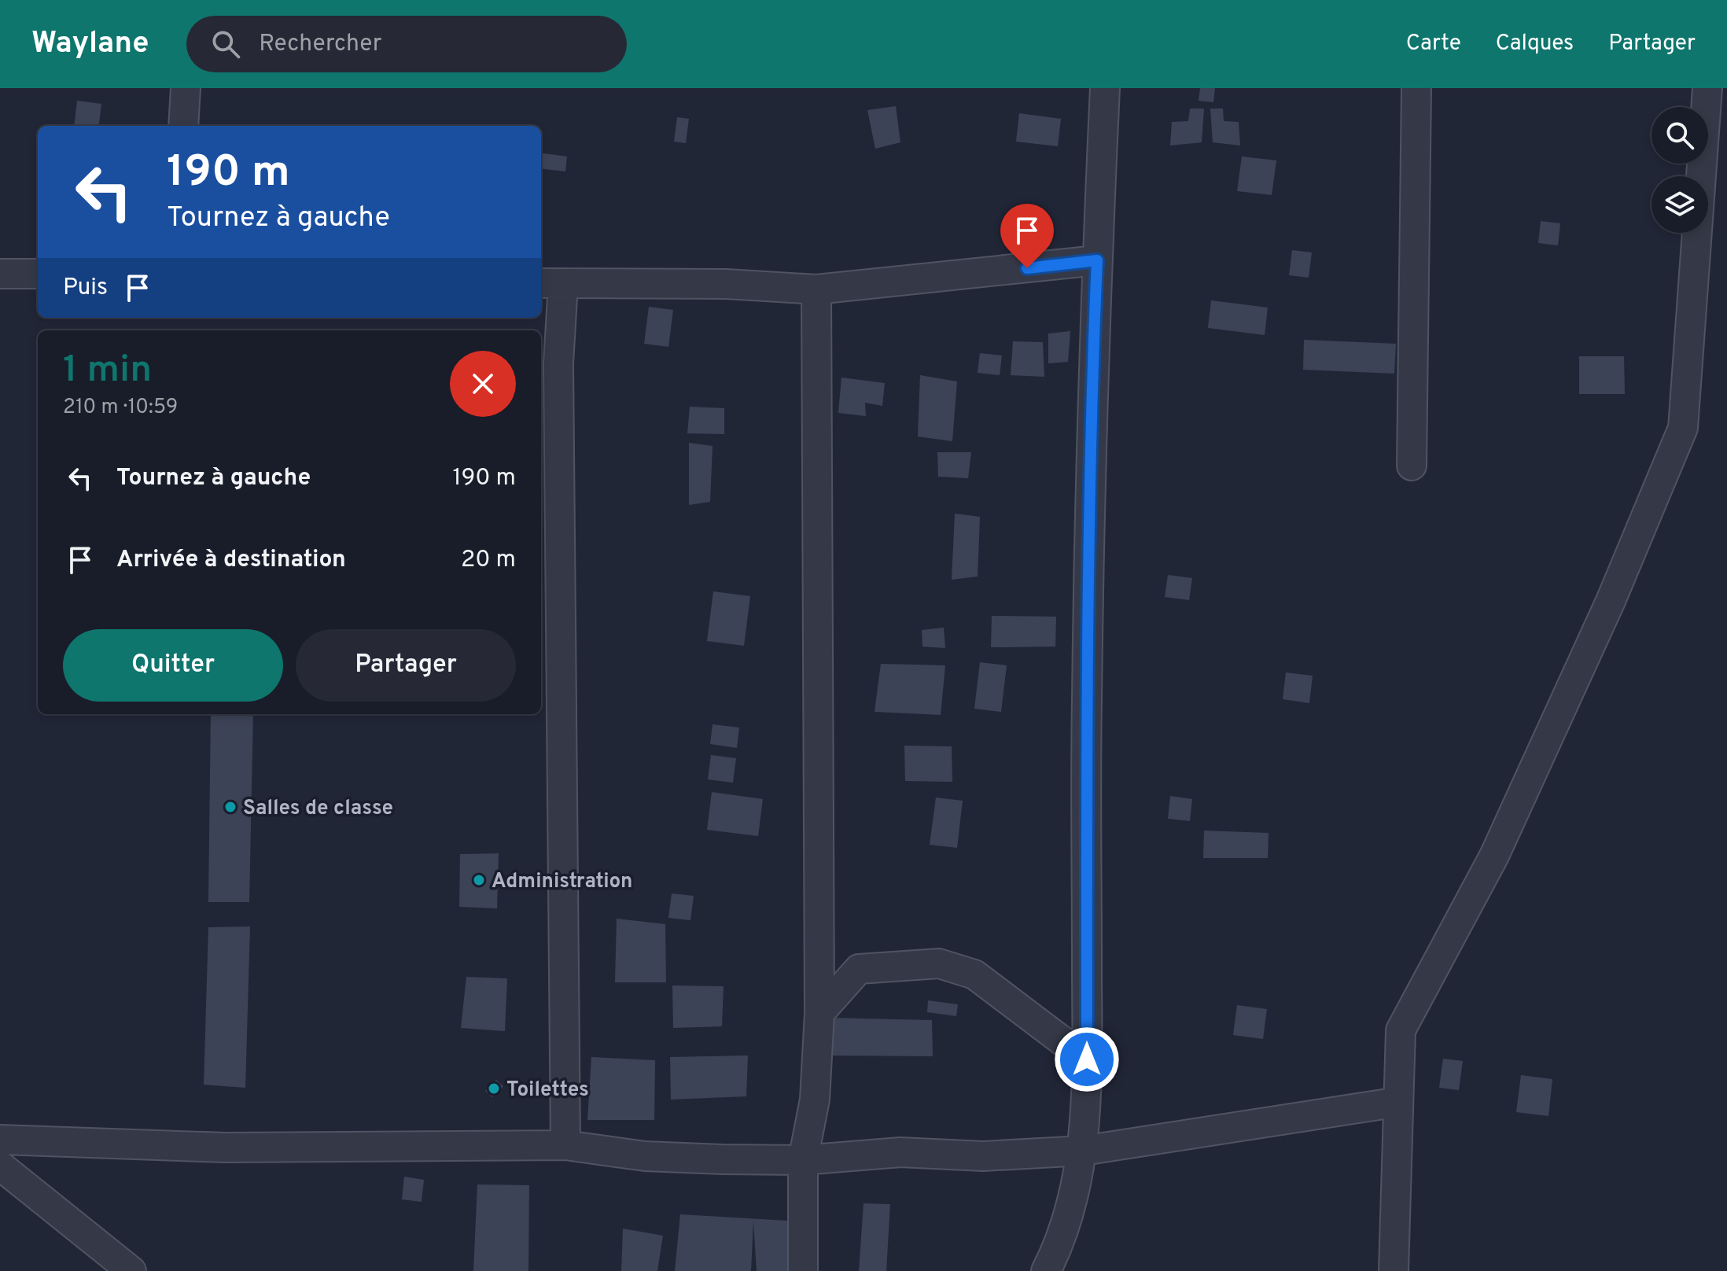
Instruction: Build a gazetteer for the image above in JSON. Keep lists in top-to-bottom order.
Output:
{
  "places": ["Salles de classe", "Administration", "Toilettes"],
  "page": {
    "header": "Waylane",
    "search": "Rechercher",
    "nav": ["Carte", "Calques", "Partager"],
    "turn": ["190 m", "Tournez à gauche"],
    "then": "Puis",
    "heading": ["1 min", "210 m · 10:59"],
    "list": [
      {
        "name": "Tournez à gauche",
        "value": "190 m"
      },
      {
        "name": "Arrivée à destination",
        "value": "20 m"
      }
    ],
    "buttons": ["Quitter", "Partager"]
  }
}
